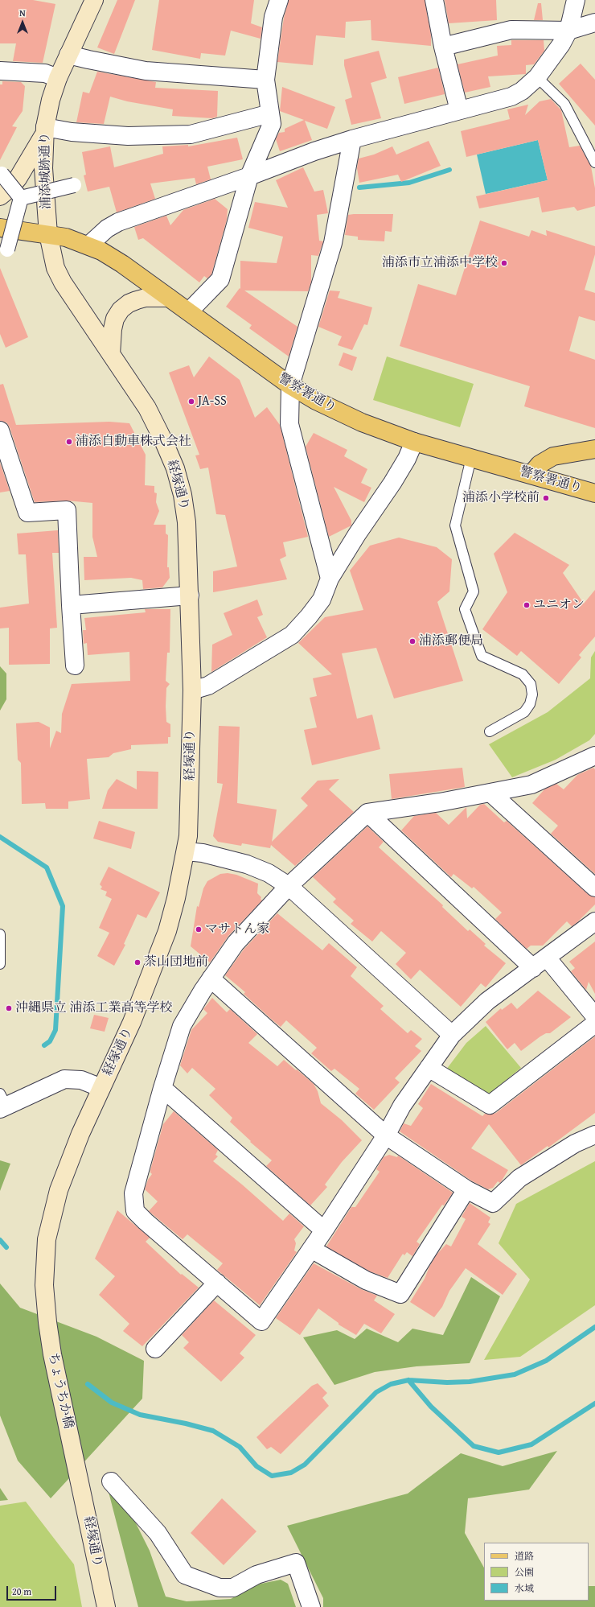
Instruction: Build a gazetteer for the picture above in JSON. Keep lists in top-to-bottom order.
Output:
{
  "streets": {
    "main road": [
      "浦添城跡通り",
      "警察署通り",
      "経塚通り",
      "ちょうちか橋"
    ]
  },
  "crossings": [
    ["浦添城跡通り", "警察署通り"],
    ["浦添城跡通り", "経塚通り"],
    ["警察署通り", "経塚通り"],
    ["経塚通り", "ちょうちか橋"]
  ],
  "places": [
    "浦添市立浦添中学校",
    "JA-SS",
    "浦添自動車株式会社",
    "浦添小学校前",
    "ユニオン",
    "浦添郵便局",
    "マサトん家",
    "茶山団地前",
    "沖縄県立 浦添工業高等学校"
  ],
  "legend": ["道路", "公園", "水域"],
  "scale_bar": "20 m",
  "north": "top"
}
